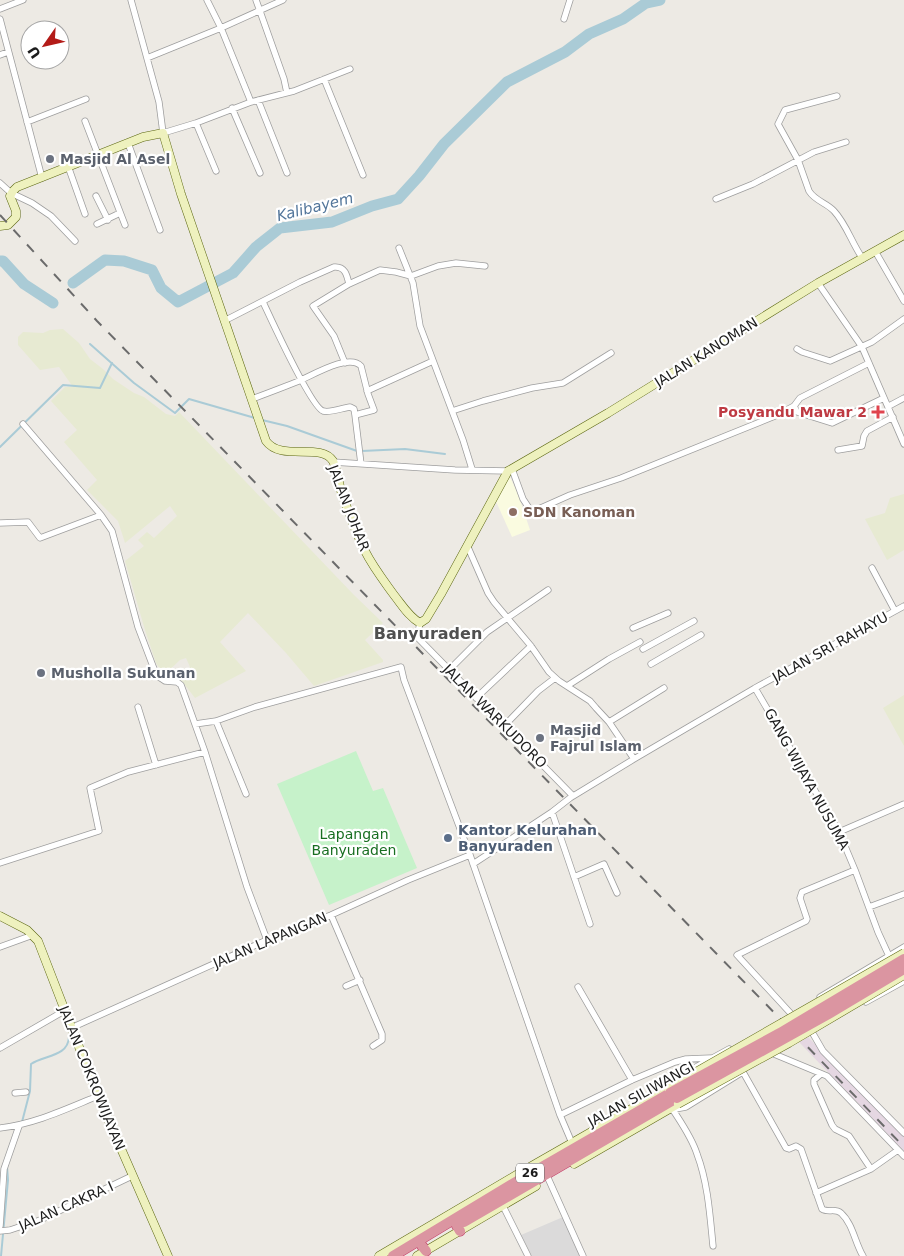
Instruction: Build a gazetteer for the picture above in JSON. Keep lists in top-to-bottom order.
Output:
{
  "streets": {
    "highway": ["JALAN SILIWANGI", "26"],
    "street": [
      "JALAN KANOMAN",
      "JALAN JOHAR",
      "JALAN SRI RAHAYU",
      "JALAN WARKUDORO",
      "GANG WIJAYA NUSUMA",
      "JALAN LAPANGAN",
      "JALAN COKROWIJAYAN",
      "JALAN CAKRA I"
    ]
  },
  "crossings": [
    ["JALAN JOHAR", "JALAN WARKUDORO"],
    ["JALAN SRI RAHAYU", "JALAN WARKUDORO"],
    ["JALAN SRI RAHAYU", "GANG WIJAYA NUSUMA"],
    ["JALAN LAPANGAN", "JALAN COKROWIJAYAN"],
    ["JALAN COKROWIJAYAN", "JALAN CAKRA I"]
  ],
  "districts": ["Banyuraden"],
  "water": ["Kalibayem"],
  "parks": ["Lapangan Banyuraden"],
  "places": {
    "other": [
      "Masjid Al Asel",
      "SDN Kanoman",
      "Musholla Sukunan",
      "Masjid Fajrul Islam",
      "Kantor Kelurahan Banyuraden"
    ],
    "health": ["Posyandu Mawar 2"]
  },
  "north": "bottom left"
}
